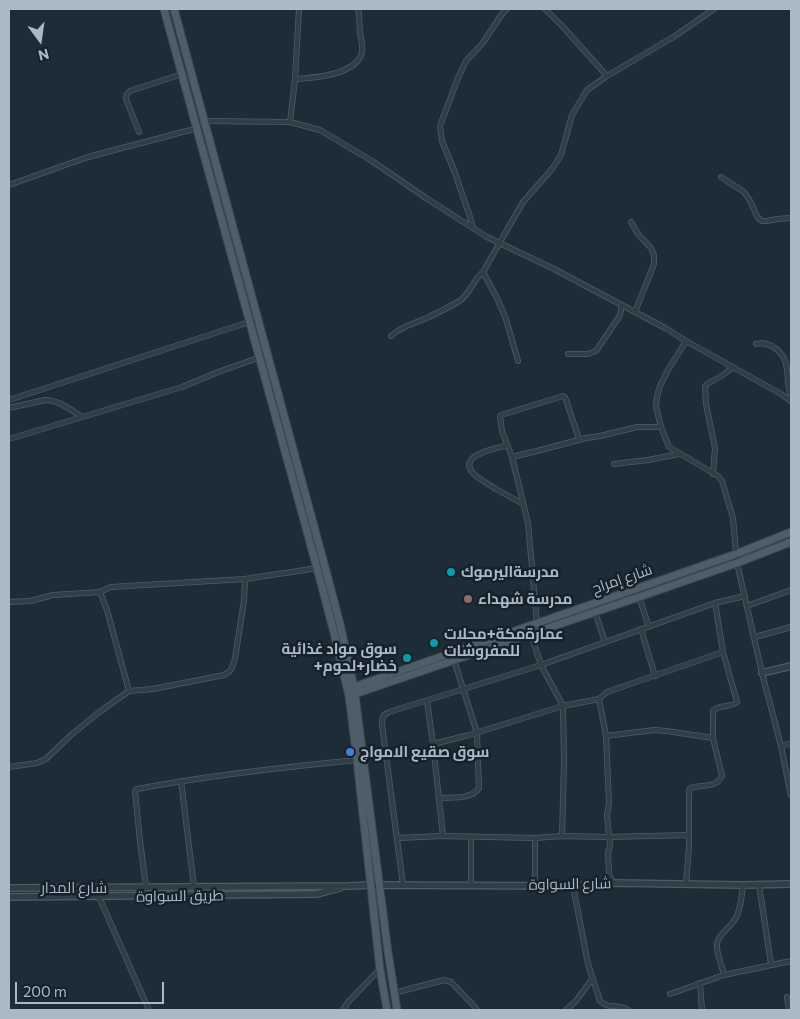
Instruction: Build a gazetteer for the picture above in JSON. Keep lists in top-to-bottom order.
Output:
{
  "streets": {
    "main road": ["شارع إمراح"],
    "street": ["شارع السواوة", "شارع المدار", "طريق السواوة"]
  },
  "crossings": [
    ["شارع السواوة", "شارع المدار"],
    ["شارع السواوة", "طريق السواوة"],
    ["شارع المدار", "طريق السواوة"]
  ],
  "places": [
    "مدرسةاليرموك",
    "مدرسة شهداء",
    "عمارةمكة+محلات للمفروشات",
    "سوق مواد غذائية +خضار+لحوم",
    "سوق صقيع الامواج"
  ],
  "scale_bar": "200 m",
  "north": "bottom"
}
